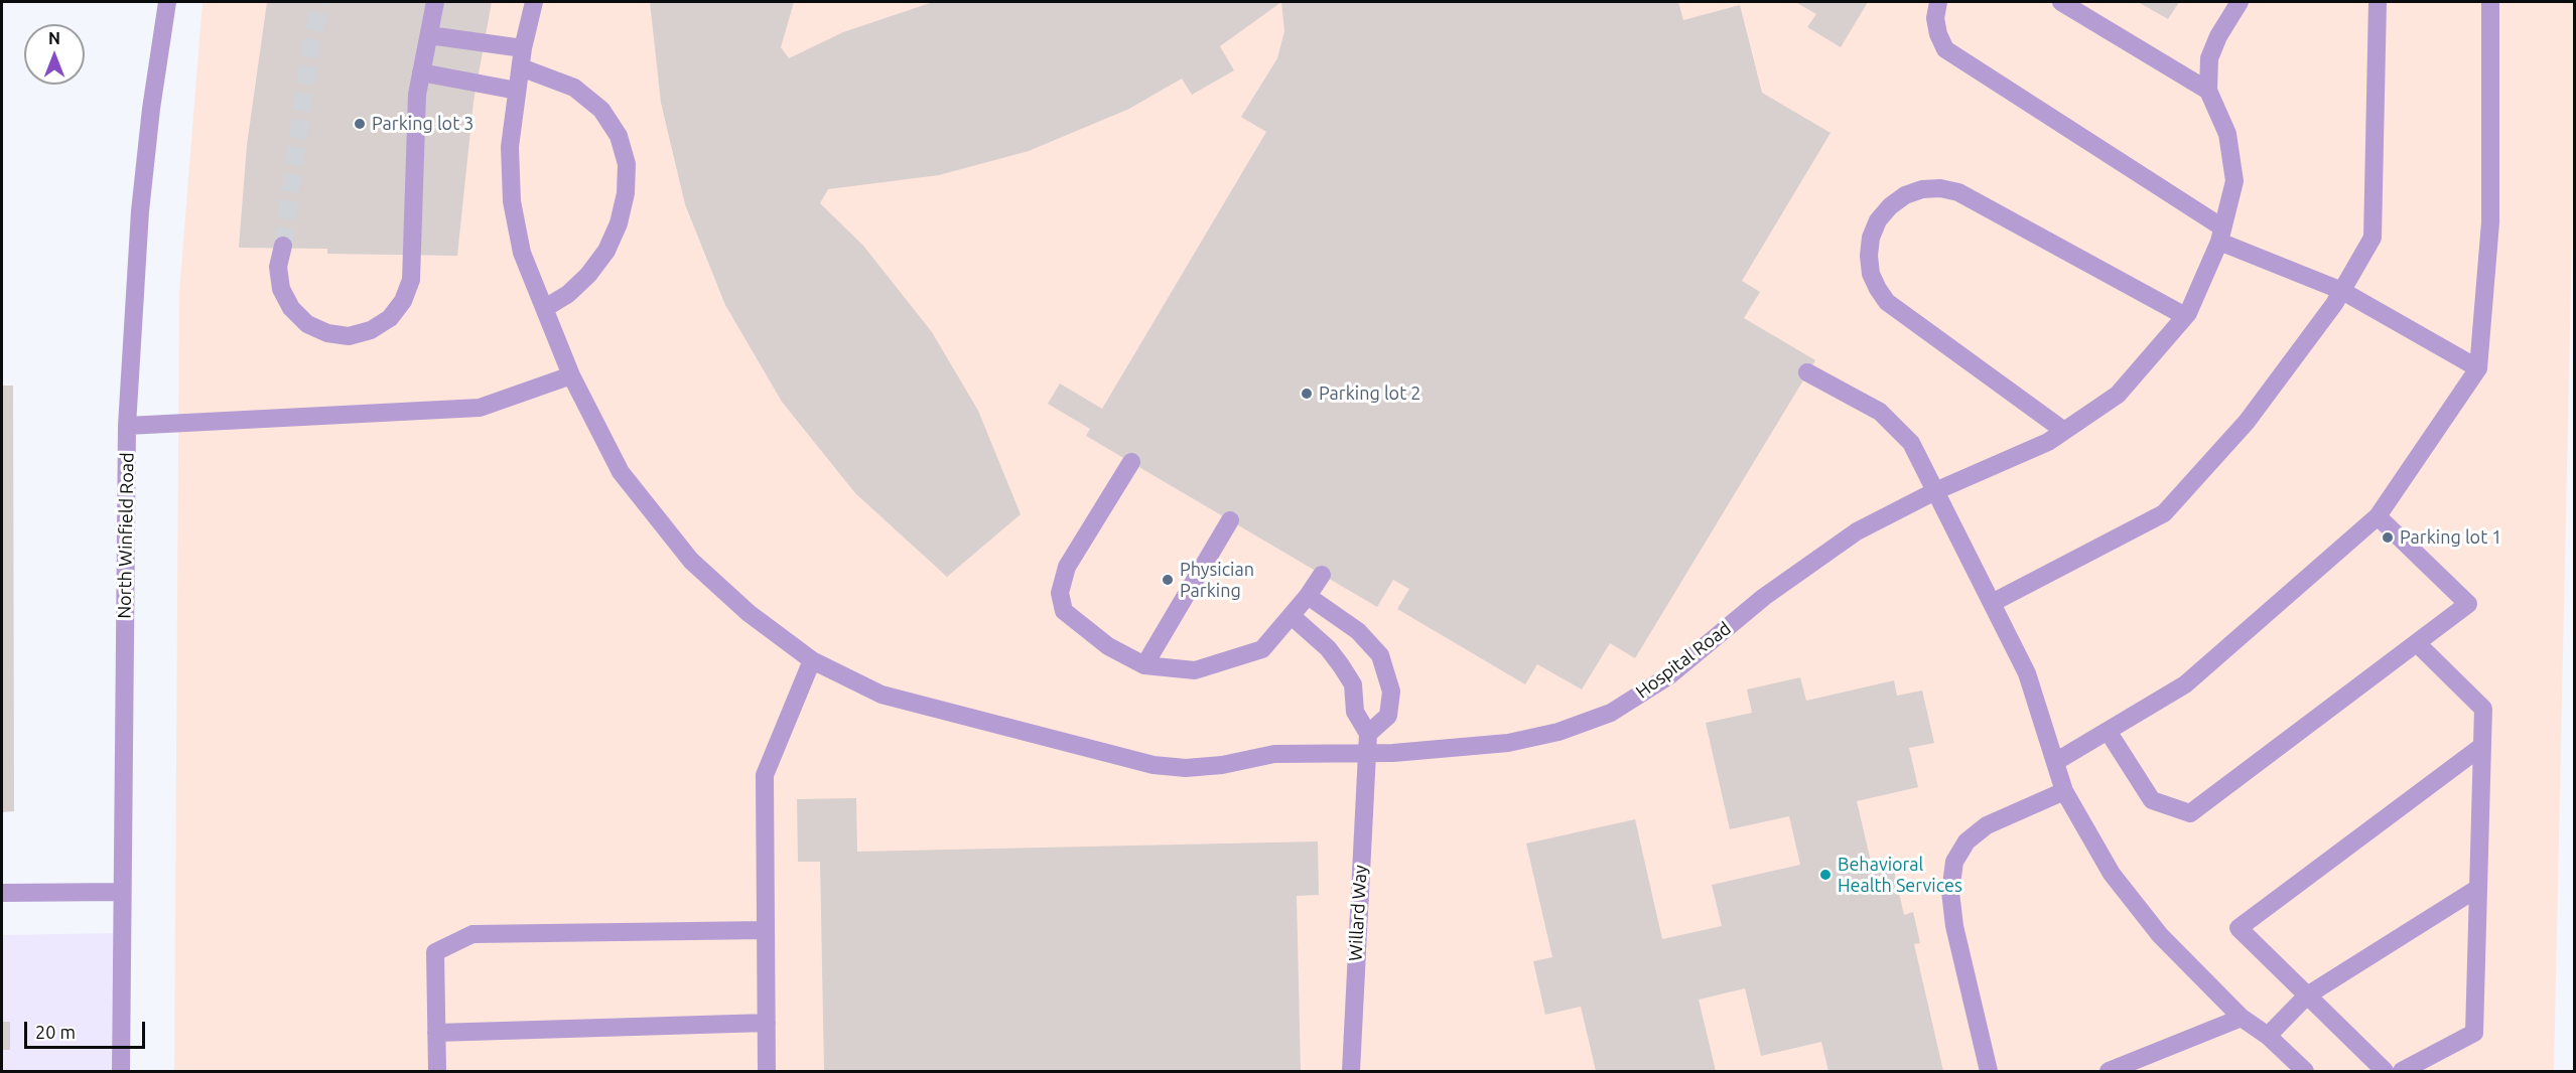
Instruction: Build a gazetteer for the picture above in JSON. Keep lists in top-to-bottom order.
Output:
{
  "streets": {
    "street": ["North Winfield Road", "Hospital Road", "Willard Way"]
  },
  "crossings": [
    ["Hospital Road", "Willard Way"]
  ],
  "places": [
    "Parking lot 3",
    "Parking lot 2",
    "Parking lot 1",
    "Physician Parking",
    "Behavioral Health Services"
  ],
  "scale_bar": "20 m",
  "north": "top"
}
